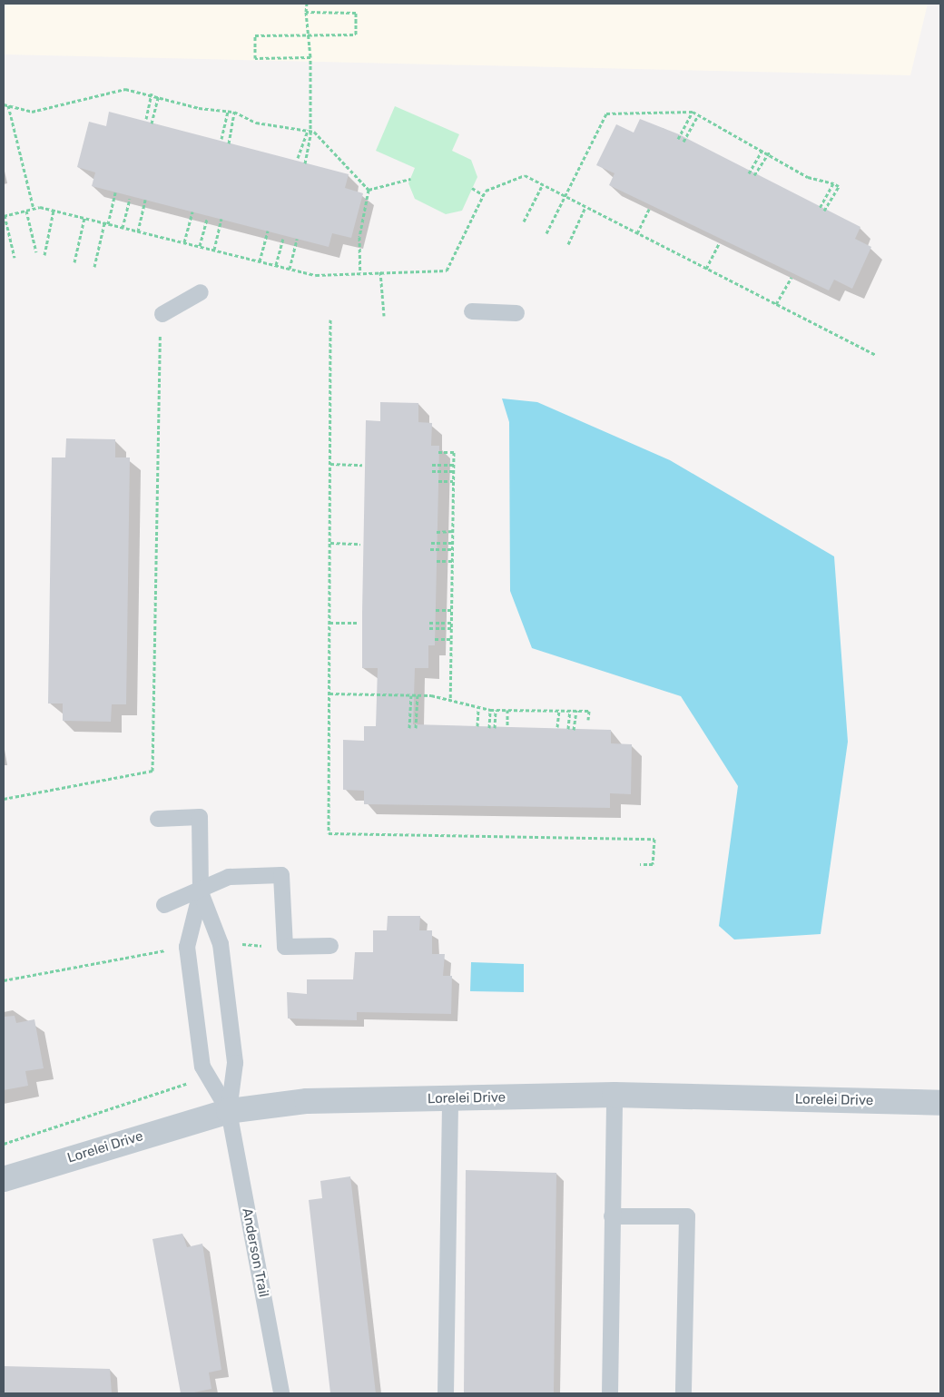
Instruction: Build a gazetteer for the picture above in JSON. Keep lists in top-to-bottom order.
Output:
{
  "streets": {
    "street": ["Lorelei Drive"],
    "lane": ["Anderson Trail"]
  },
  "crossings": [
    ["Lorelei Drive", "Anderson Trail"]
  ]
}
